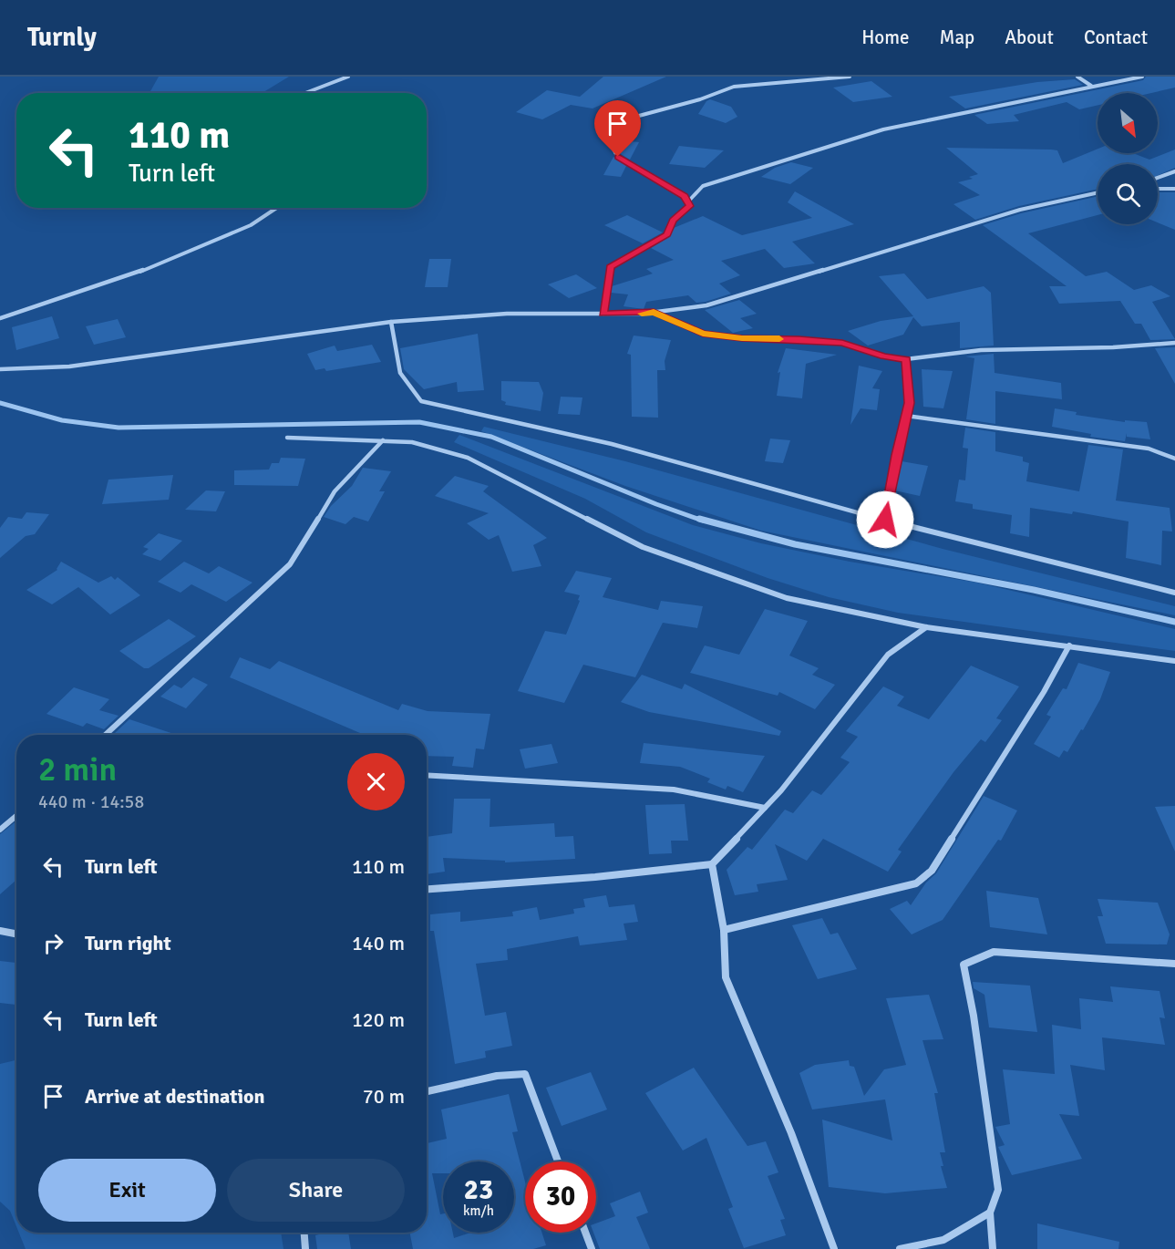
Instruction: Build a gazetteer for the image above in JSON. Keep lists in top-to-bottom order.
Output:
{
  "north": "bottom right",
  "page": {
    "header": "Turnly",
    "nav": [
      "Home",
      "Map",
      "About",
      "Contact"
    ],
    "turn": ["110 m", "Turn left"],
    "heading": ["2 min", "440 m · 14:58"],
    "list": [
      {
        "name": "Turn left",
        "value": "110 m"
      },
      {
        "name": "Turn right",
        "value": "140 m"
      },
      {
        "name": "Turn left",
        "value": "120 m"
      },
      {
        "name": "Arrive at destination",
        "value": "70 m"
      }
    ],
    "buttons": ["Exit", "Share"],
    "speed": "23 km/h",
    "limit": "30"
  }
}
